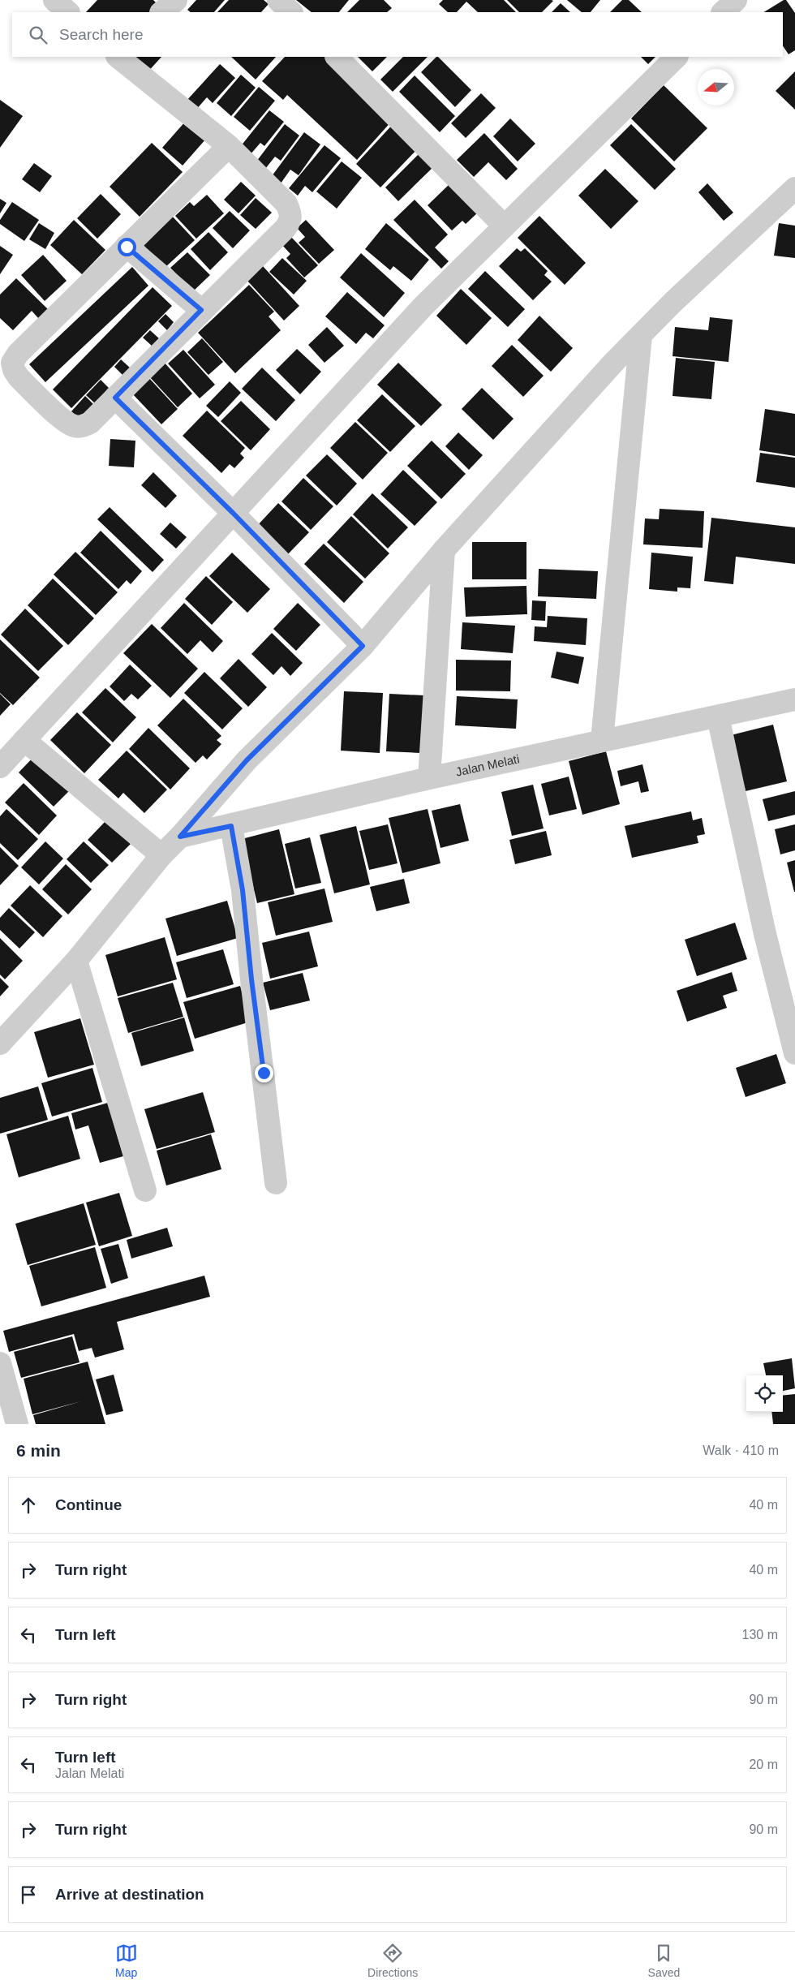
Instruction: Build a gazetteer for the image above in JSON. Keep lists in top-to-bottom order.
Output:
{
  "streets": {
    "street": ["Jalan Melati"]
  },
  "north": "left",
  "page": {
    "search": "Search here",
    "heading": ["6 min", "Walk · 410 m"],
    "list": [
      ["Continue", "40 m"],
      ["Turn right", "40 m"],
      ["Turn left", "130 m"],
      ["Turn right", "90 m"],
      ["Turn left", "Jalan Melati", "20 m"],
      ["Turn right", "90 m"],
      "Arrive at destination"
    ],
    "nav": ["Map", "Directions", "Saved"]
  }
}
